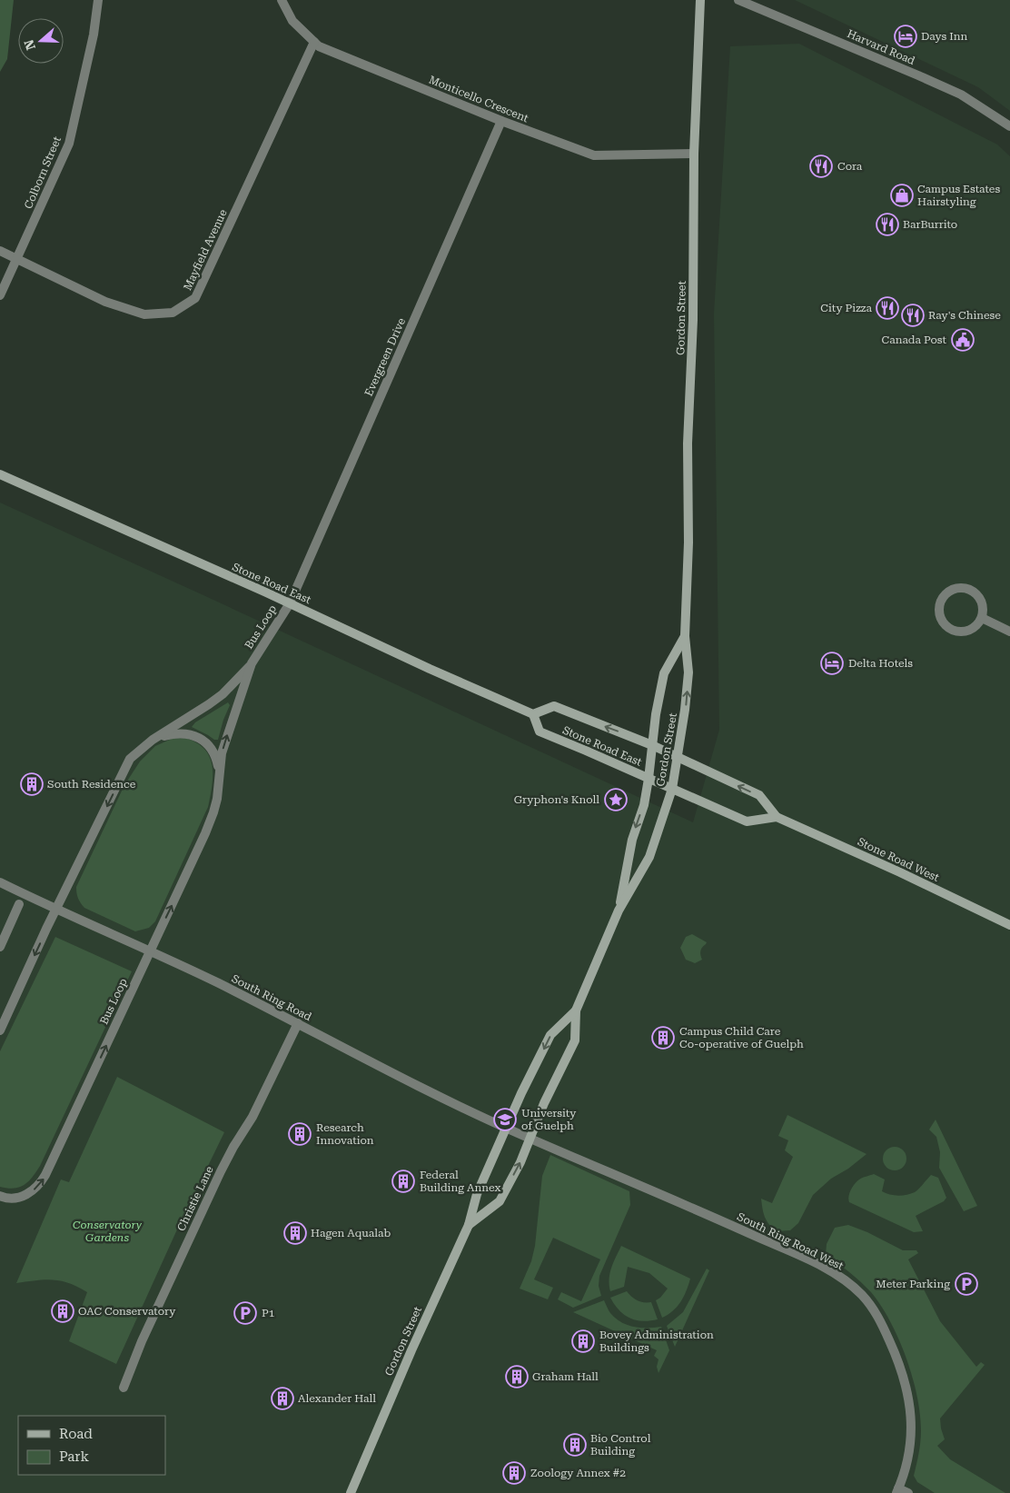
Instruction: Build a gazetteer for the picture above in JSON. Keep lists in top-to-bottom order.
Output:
{
  "streets": {
    "main road": ["Gordon Street", "Stone Road East", "Stone Road West"],
    "street": [
      "Harvard Road",
      "Monticello Crescent",
      "Colborn Street",
      "Mayfield Avenue",
      "Evergreen Drive",
      "Bus Loop",
      "South Ring Road",
      "Christie Lane",
      "South Ring Road West"
    ]
  },
  "crossings": [
    ["Monticello Crescent", "Mayfield Avenue"],
    ["Monticello Crescent", "Gordon Street"],
    ["Monticello Crescent", "Evergreen Drive"],
    ["Colborn Street", "Mayfield Avenue"],
    ["Gordon Street", "Stone Road East"],
    ["Gordon Street", "Stone Road West"],
    ["Gordon Street", "South Ring Road"],
    ["Gordon Street", "South Ring Road West"],
    ["Evergreen Drive", "Stone Road East"],
    ["Evergreen Drive", "Bus Loop"],
    ["Stone Road East", "Bus Loop"],
    ["Stone Road East", "Stone Road West"],
    ["Bus Loop", "South Ring Road"],
    ["South Ring Road", "Christie Lane"],
    ["South Ring Road", "South Ring Road West"]
  ],
  "parks": ["Conservatory Gardens"],
  "places": {
    "hotel": ["Days Inn", "Delta Hotels"],
    "restaurant": [
      "Cora",
      "BarBurrito",
      "City Pizza",
      "Ray's Chinese"
    ],
    "shop": ["Campus Estates Hairstyling"],
    "public building": ["Canada Post"],
    "building": [
      "South Residence",
      "Campus Child Care Co-operative of Guelph",
      "Research Innovation",
      "Federal Building Annex",
      "Hagen Aqualab",
      "OAC Conservatory",
      "Bovey Administration Buildings",
      "Graham Hall",
      "Alexander Hall",
      "Bio Control Building",
      "Zoology Annex #2"
    ],
    "place": ["Gryphon's Knoll"],
    "school or university": ["University of Guelph"],
    "parking": ["Meter Parking", "P1"]
  },
  "legend": ["Road", "Park"],
  "north": "left"
}
